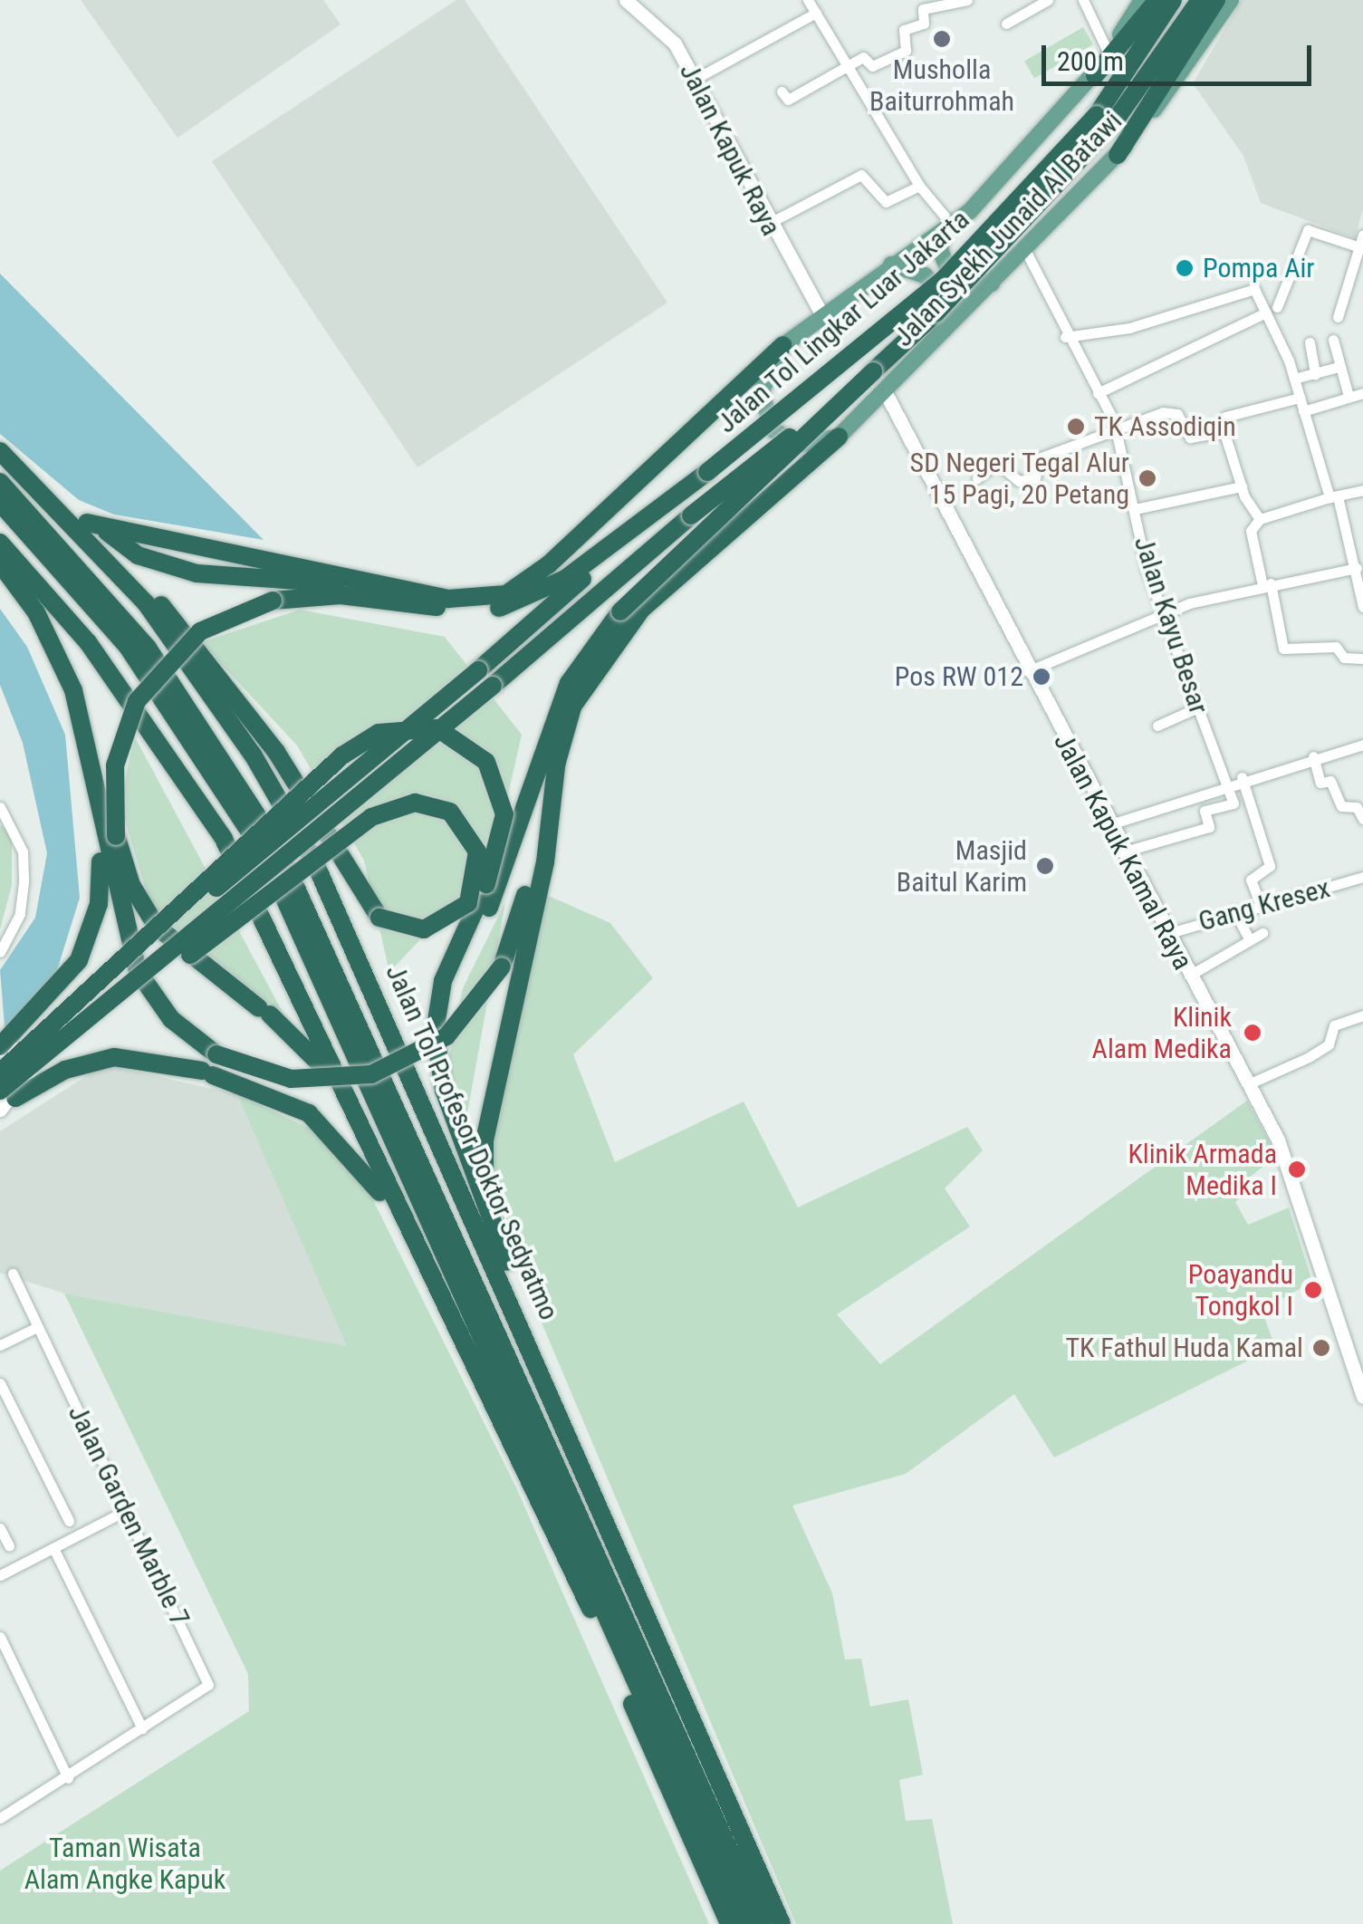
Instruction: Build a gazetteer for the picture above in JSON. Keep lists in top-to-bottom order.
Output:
{
  "streets": {
    "highway": ["Jalan Tol Lingkar Luar Jakarta", "Jalan Tol Profesor Doktor Sedyatmo"],
    "main road": ["Jalan Kapuk Raya", "Jalan Syekh Junaid Al Batawi", "Jalan Kapuk Kamal Raya"],
    "street": ["Jalan Kayu Besar", "Gang Kresex", "Jalan Garden Marble 7"]
  },
  "crossings": [
    ["Jalan Syekh Junaid Al Batawi", "Jalan Kayu Besar"],
    ["Jalan Syekh Junaid Al Batawi", "Jalan Kapuk Kamal Raya"],
    ["Jalan Kapuk Kamal Raya", "Gang Kresex"]
  ],
  "parks": ["Taman Wisata Alam Angke Kapuk"],
  "places": [
    "Musholla Baiturrohmah",
    "Pompa Air",
    "TK Assodiqin",
    "SD Negeri Tegal Alur 15 Pagi, 20 Petang",
    "Pos RW 012",
    "Masjid Baitul Karim",
    "Klinik Alam Medika",
    "Klinik Armada Medika I",
    "Poayandu Tongkol I",
    "TK Fathul Huda Kamal"
  ],
  "scale_bar": "200 m"
}
